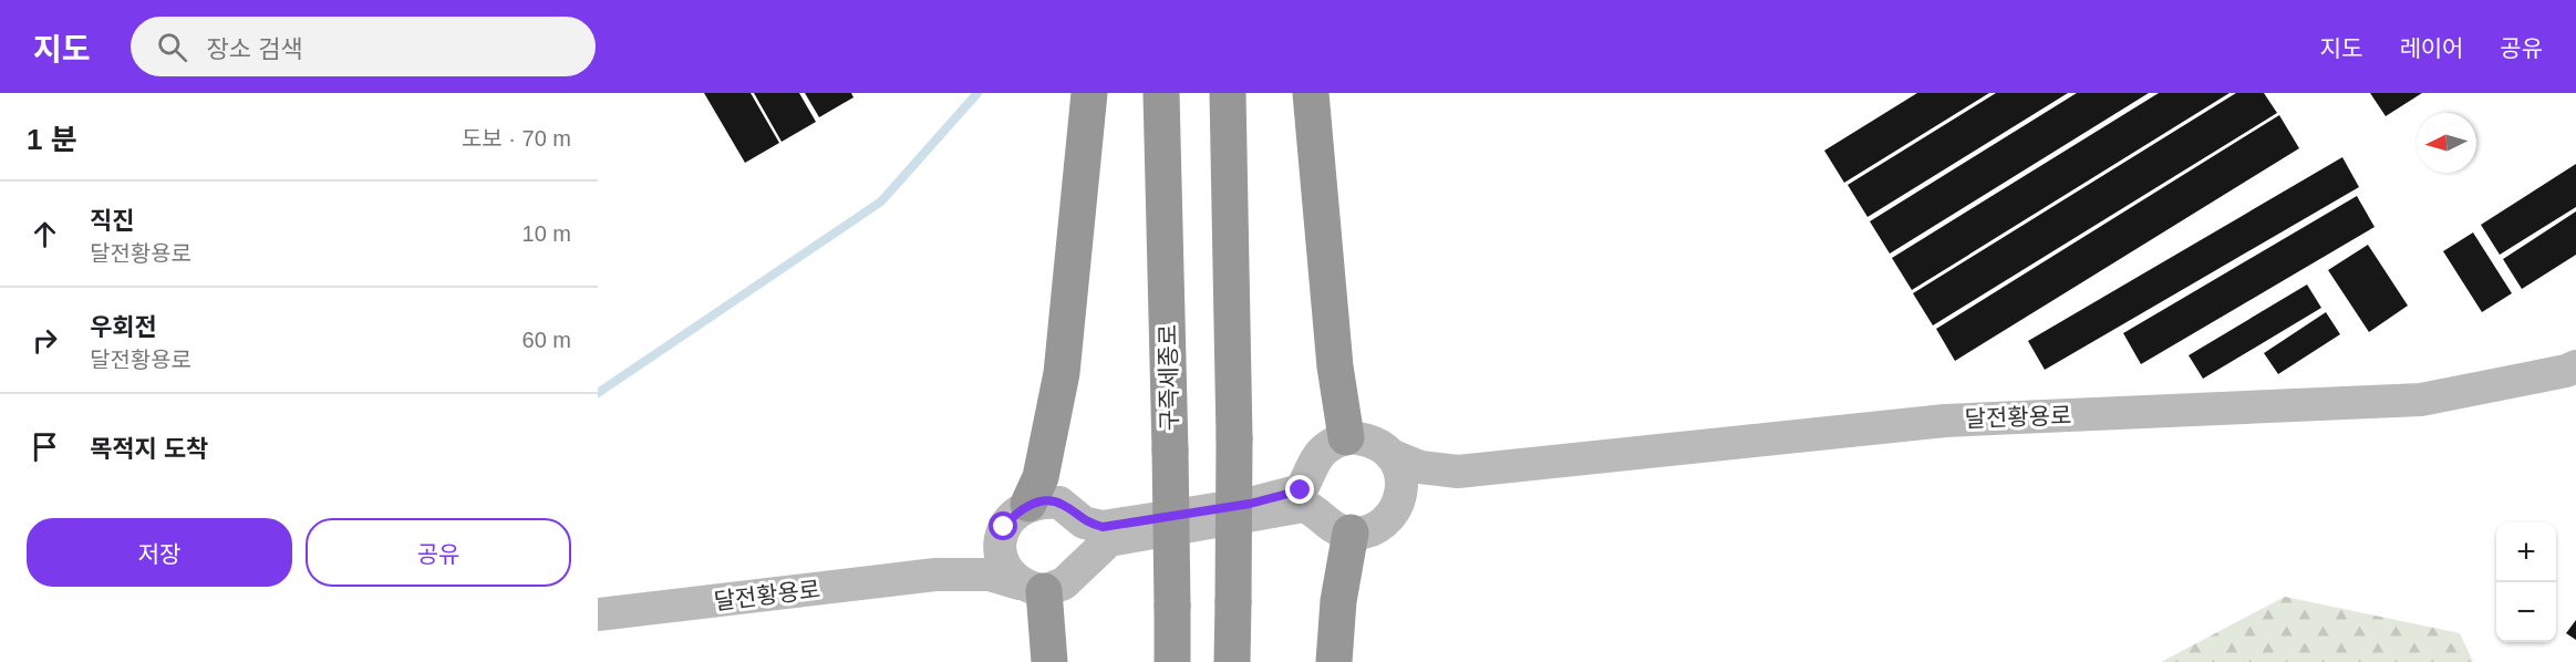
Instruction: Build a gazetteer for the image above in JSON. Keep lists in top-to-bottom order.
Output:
{
  "streets": {
    "highway": ["구즉세종로"],
    "main road": ["달전황용로"]
  },
  "north": "left",
  "page": {
    "header": "지도",
    "search": "장소 검색",
    "nav": ["지도", "레이어", "공유"],
    "heading": ["1 분", "도보 · 70 m"],
    "list": [
      ["직진", "달전황용로", "10 m"],
      ["우회전", "달전황용로", "60 m"],
      "목적지 도착"
    ],
    "buttons": ["저장", "공유"],
    "map_buttons": ["+", "−"]
  }
}
